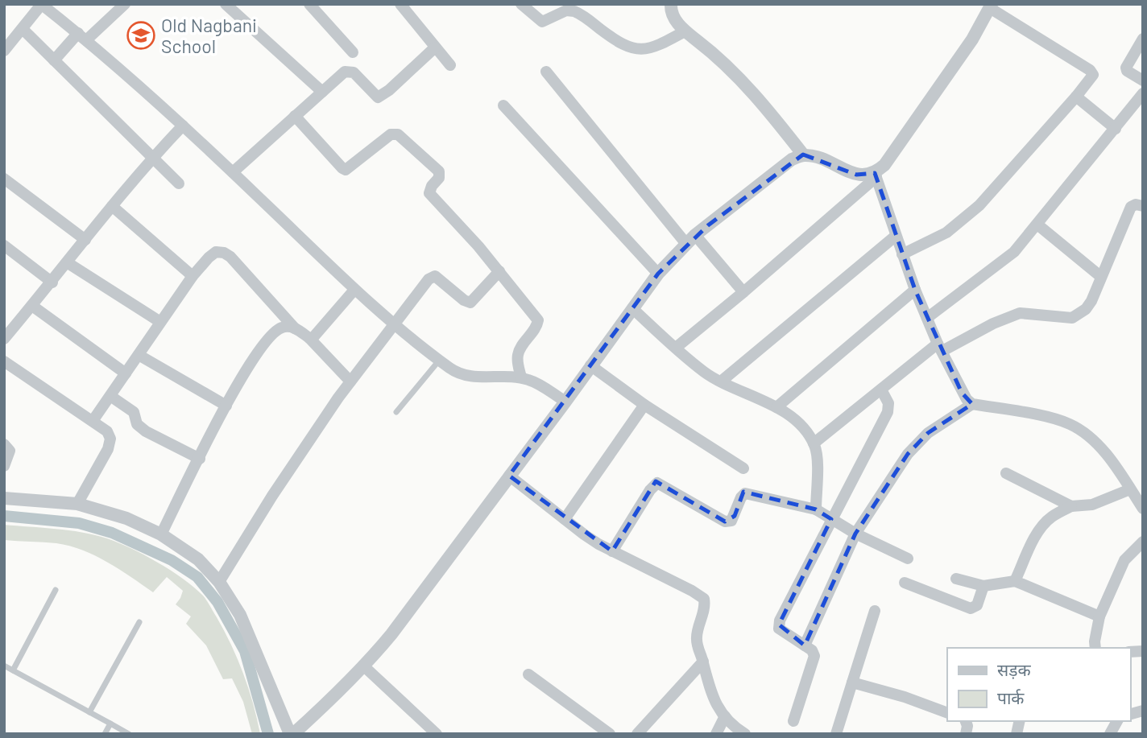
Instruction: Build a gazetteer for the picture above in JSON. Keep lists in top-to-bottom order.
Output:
{
  "places": {
    "school or university": ["Old Nagbani School"]
  },
  "legend": ["सड़क", "पार्क"]
}
